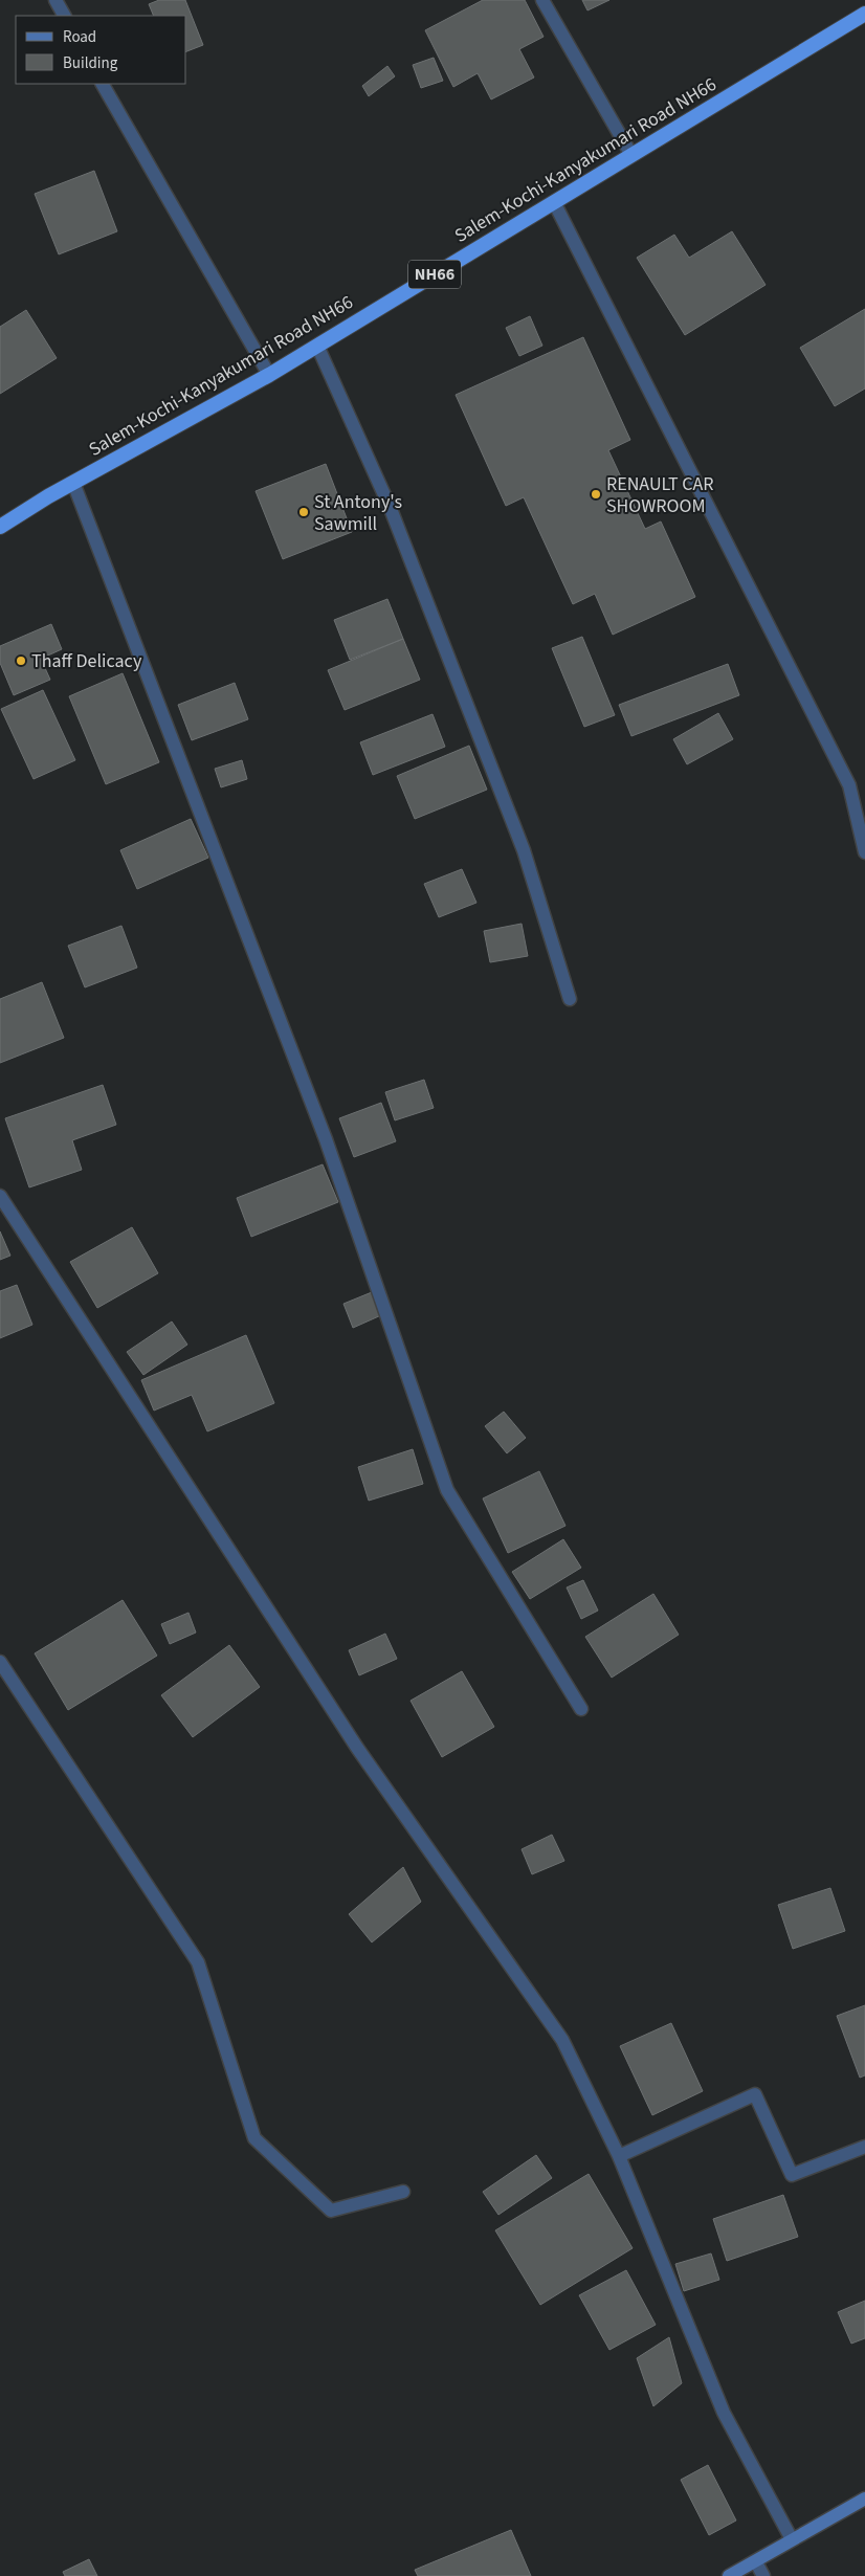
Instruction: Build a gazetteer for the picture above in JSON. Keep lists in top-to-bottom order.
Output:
{
  "streets": {
    "highway": ["Salem-Kochi-Kanyakumari Road NH66", "NH66"]
  },
  "places": ["RENAULT CAR SHOWROOM", "St Antony's Sawmill", "Thaff Delicacy"],
  "legend": ["Road", "Building"]
}
